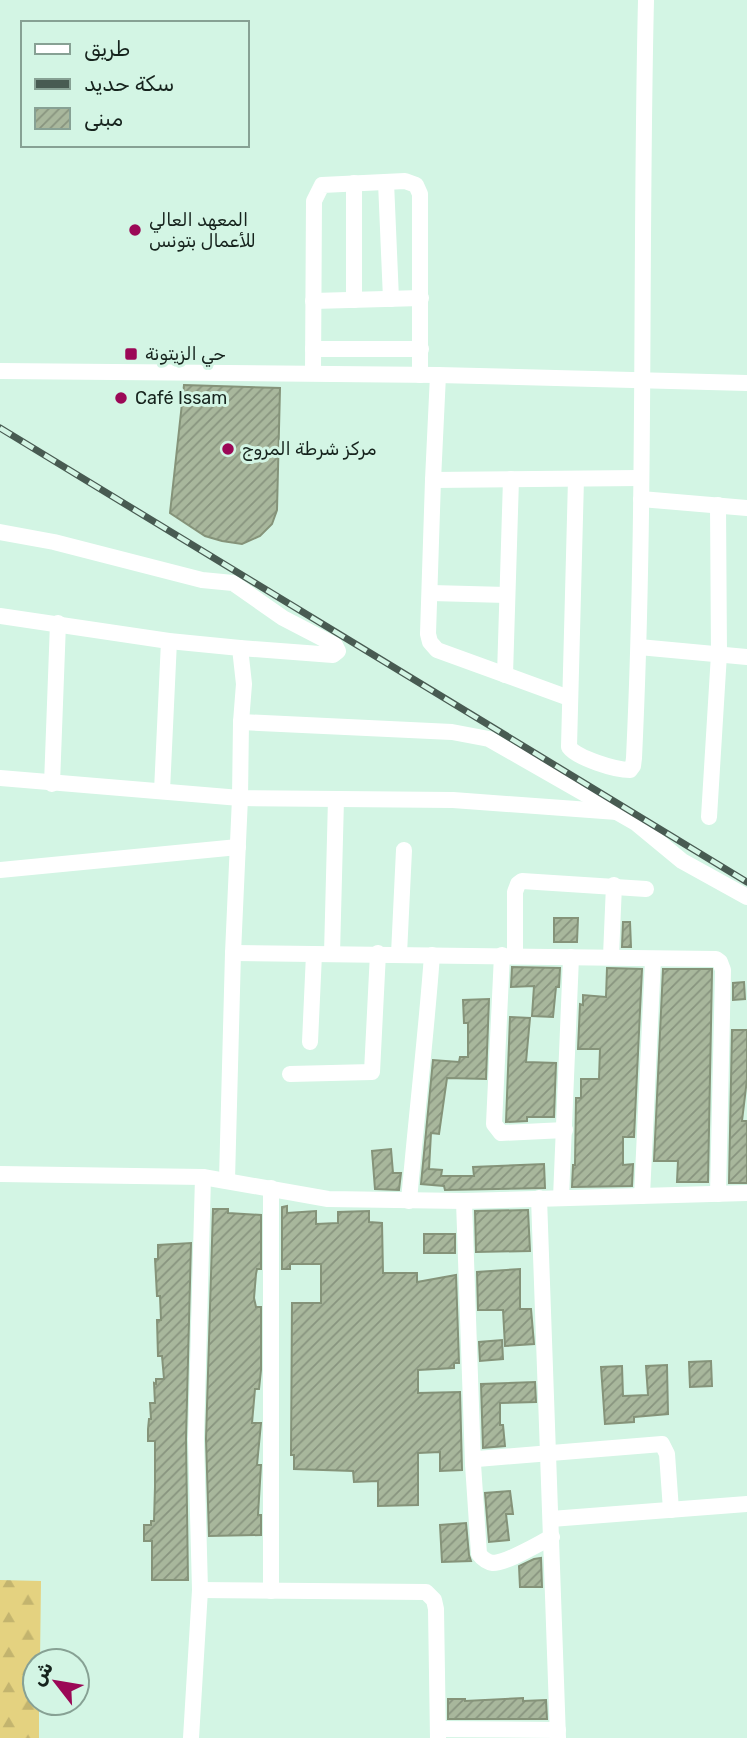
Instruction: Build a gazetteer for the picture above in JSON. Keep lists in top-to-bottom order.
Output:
{
  "places": {
    "other": ["المعهد العالي للأعمال بتونس", "Café Issam", "مركز شرطة المروج"],
    "transit": ["حي الزيتونة"]
  },
  "legend": ["طريق", "سكة حديد", "مبنى"],
  "north": "top left"
}
